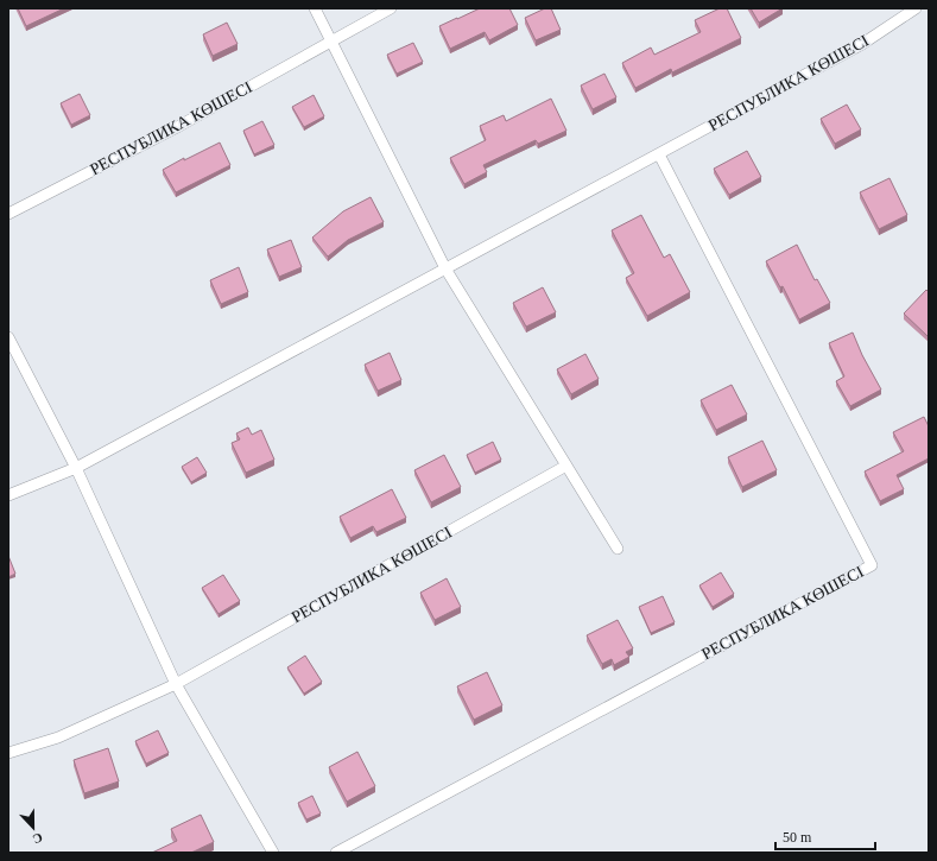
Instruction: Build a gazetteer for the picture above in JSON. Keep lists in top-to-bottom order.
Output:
{
  "streets": {
    "street": ["РЕСПУБЛИКА КӨШЕСІ"]
  },
  "scale_bar": "50 m",
  "north": "bottom"
}
